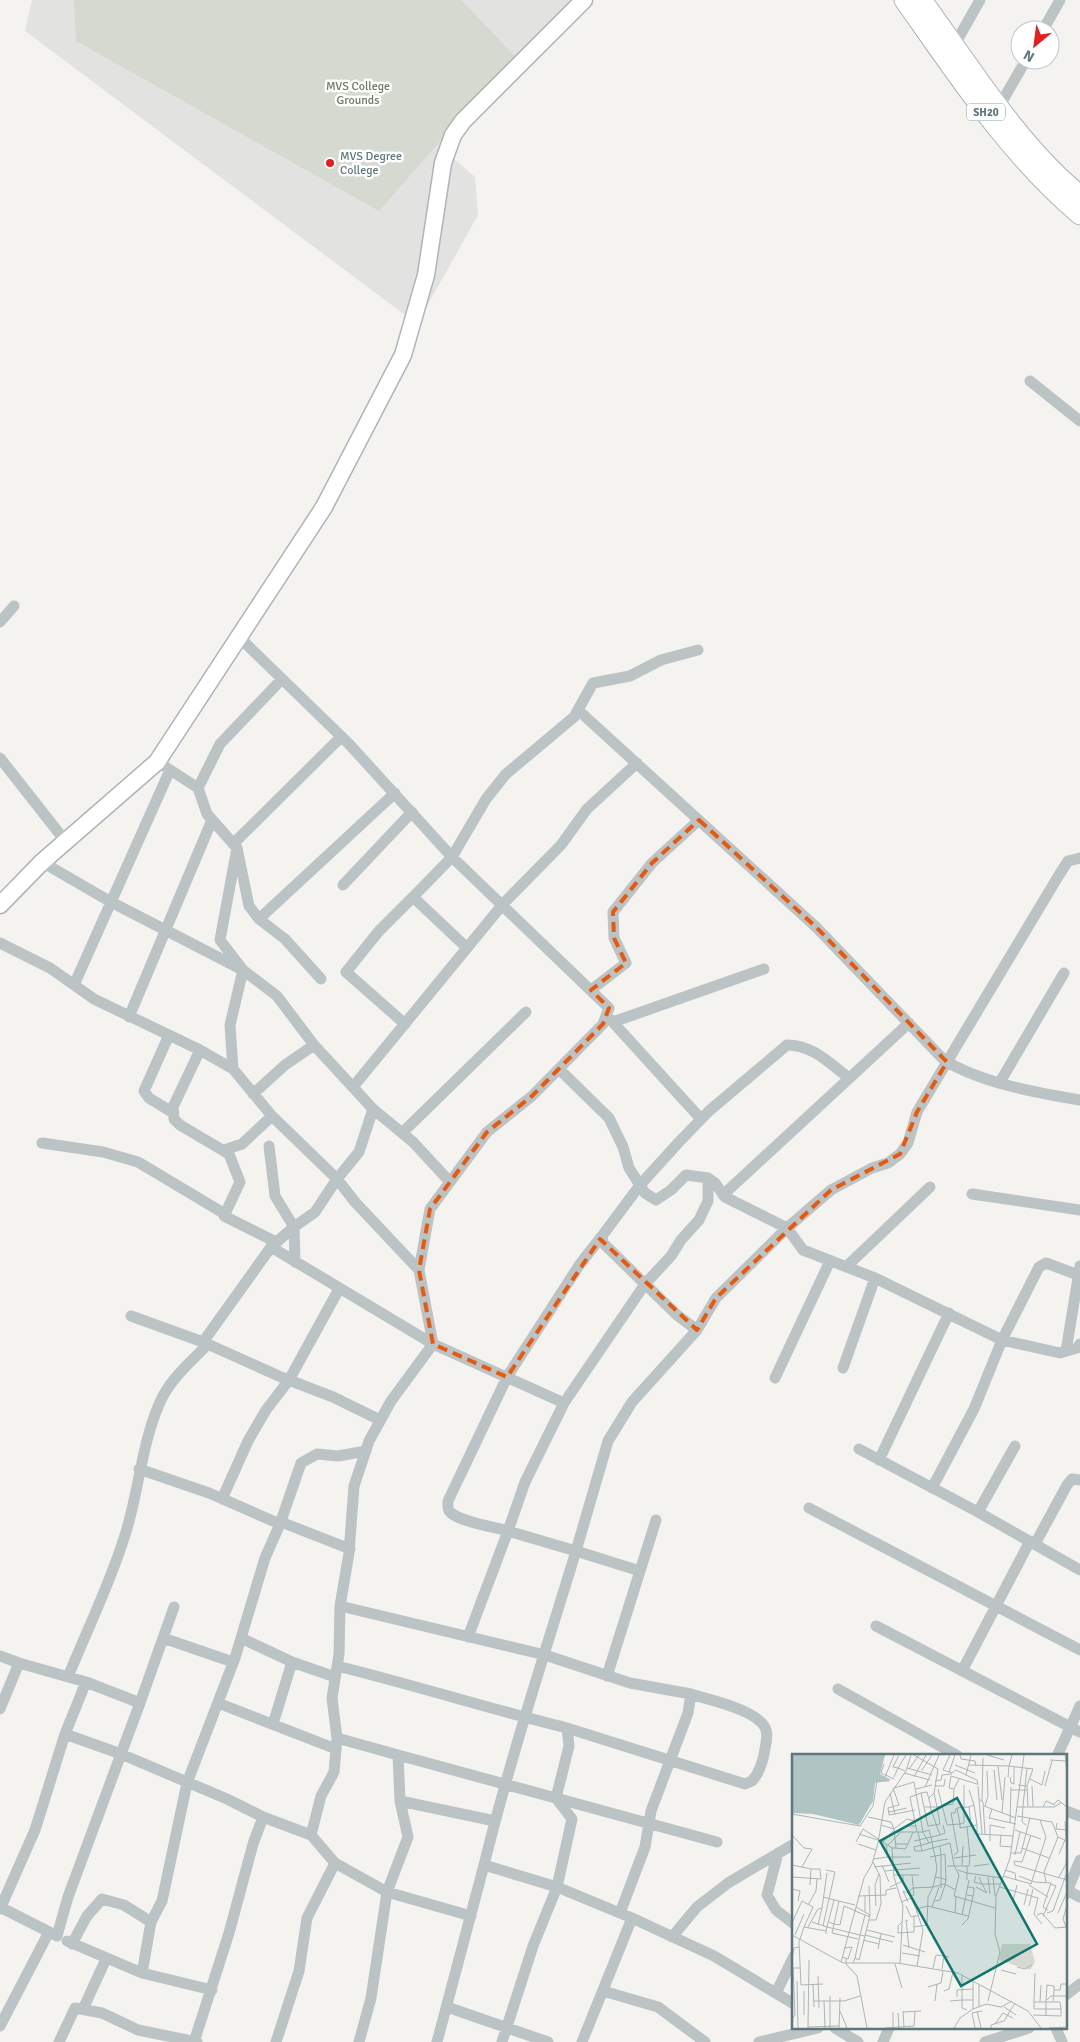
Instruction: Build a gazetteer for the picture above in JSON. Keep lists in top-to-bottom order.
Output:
{
  "streets": {
    "main road": ["SH20"]
  },
  "parks": ["MVS College Grounds"],
  "places": ["MVS Degree College"],
  "north": "bottom left"
}
